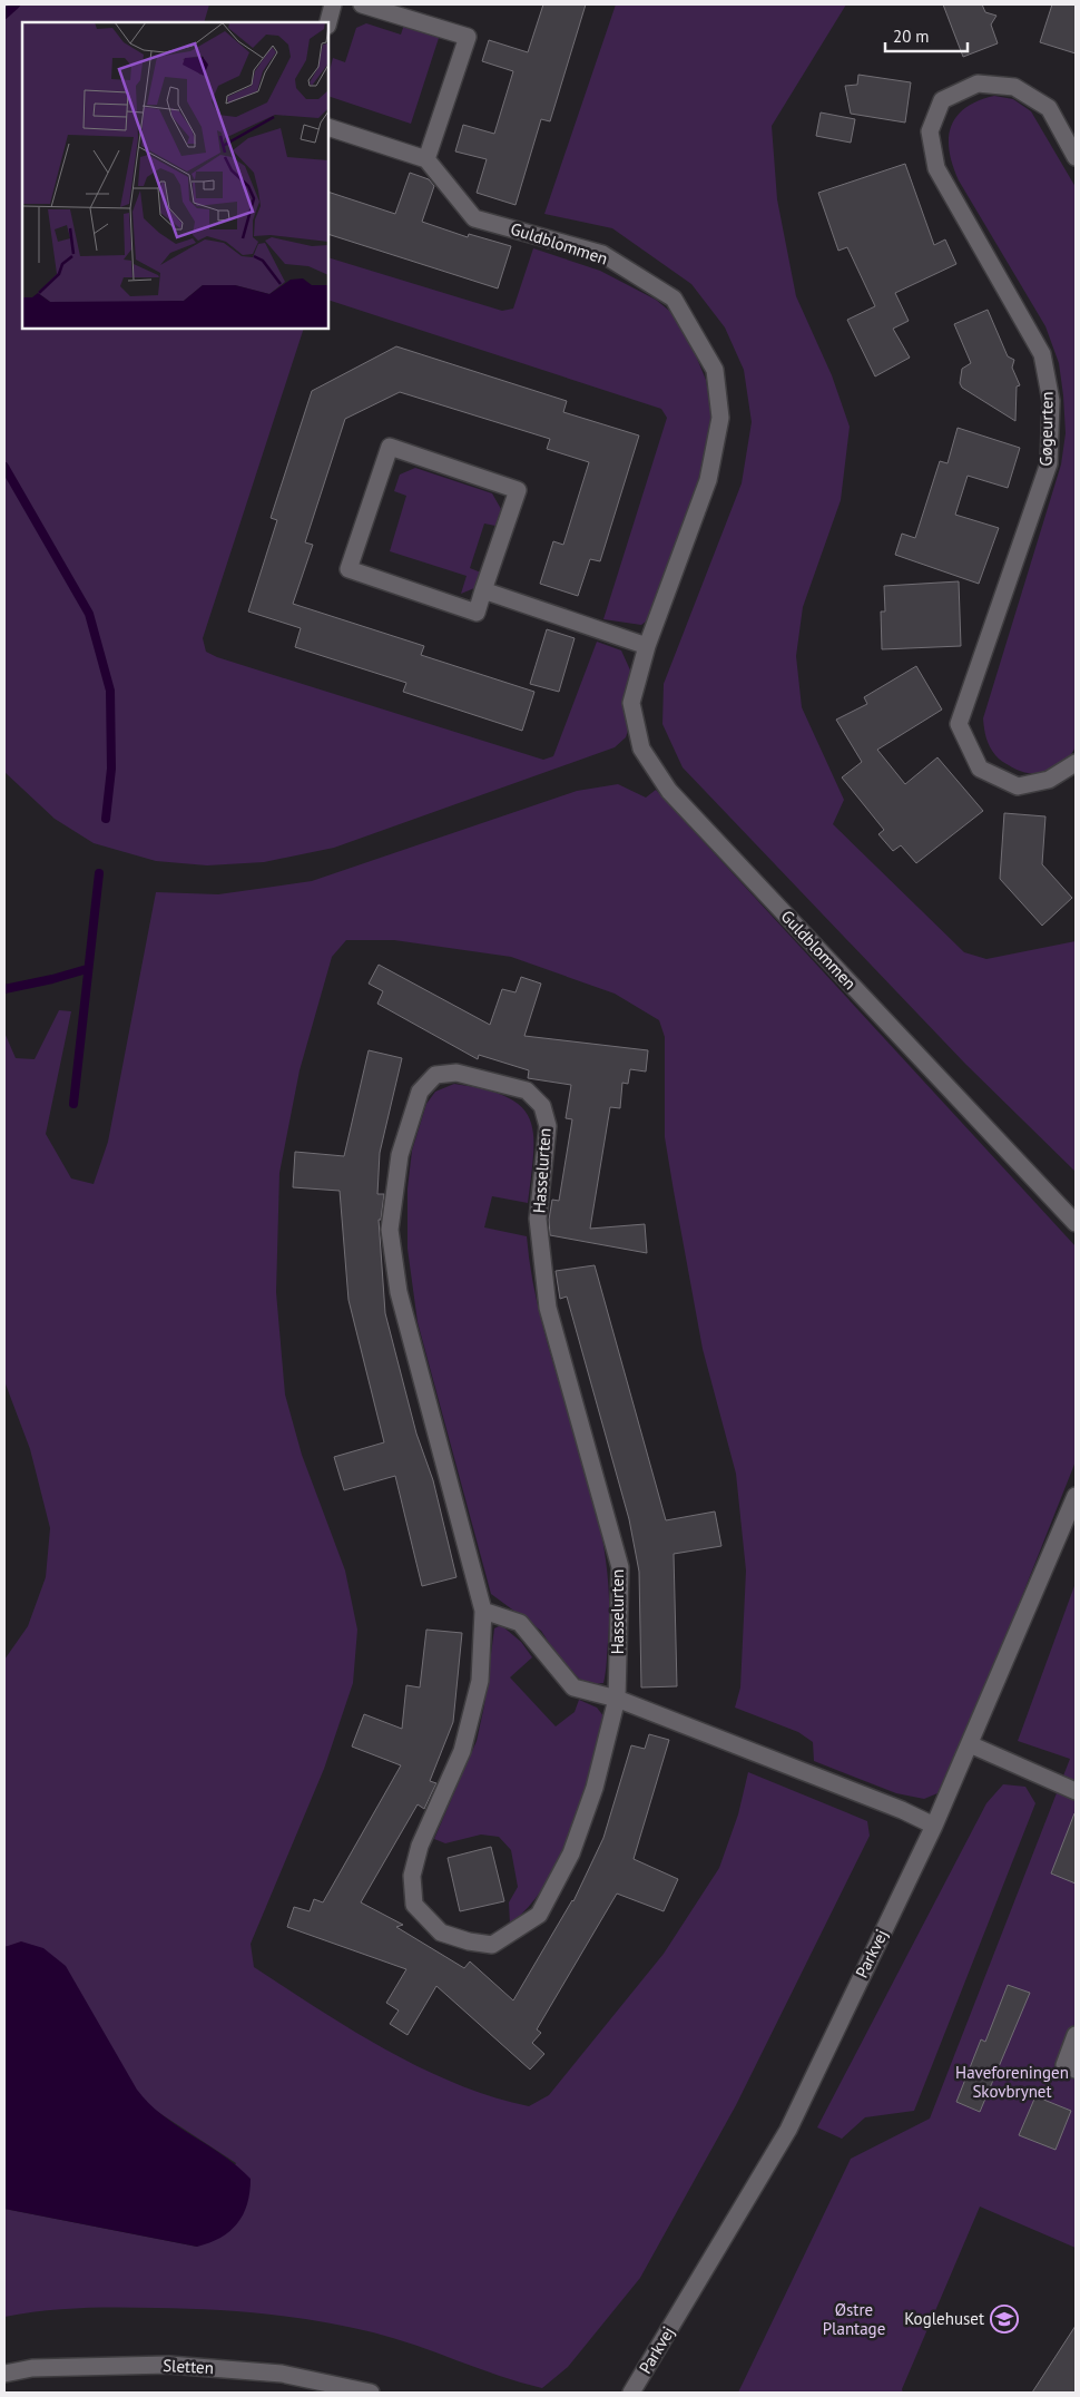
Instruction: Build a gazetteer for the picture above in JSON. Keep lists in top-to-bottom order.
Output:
{
  "streets": {
    "street": [
      "Guldblommen",
      "Gøgeurten",
      "Hasselurten",
      "Parkvej",
      "Sletten"
    ]
  },
  "parks": ["Haveforeningen Skovbrynet", "Østre Plantage"],
  "places": {
    "school or university": ["Koglehuset"]
  },
  "scale_bar": "20 m"
}
